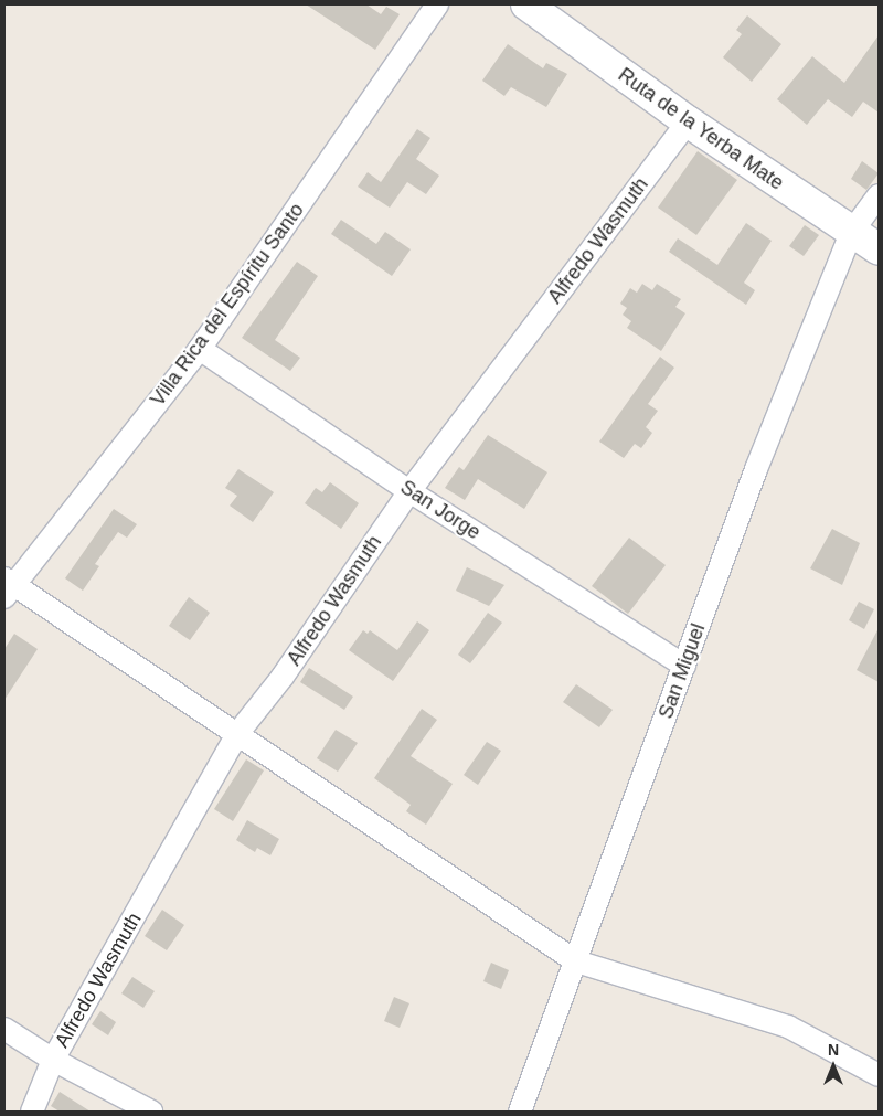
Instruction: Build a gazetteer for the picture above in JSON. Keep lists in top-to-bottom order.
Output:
{
  "streets": {
    "main road": ["Ruta de la Yerba Mate"],
    "street": [
      "Alfredo Wasmuth",
      "Villa Rica del Espíritu Santo",
      "San Jorge",
      "San Miguel"
    ]
  },
  "crossings": [
    ["Ruta de la Yerba Mate", "Alfredo Wasmuth"],
    ["Ruta de la Yerba Mate", "San Miguel"],
    ["Alfredo Wasmuth", "San Jorge"],
    ["Villa Rica del Espíritu Santo", "San Jorge"],
    ["San Jorge", "San Miguel"]
  ],
  "north": "top"
}
